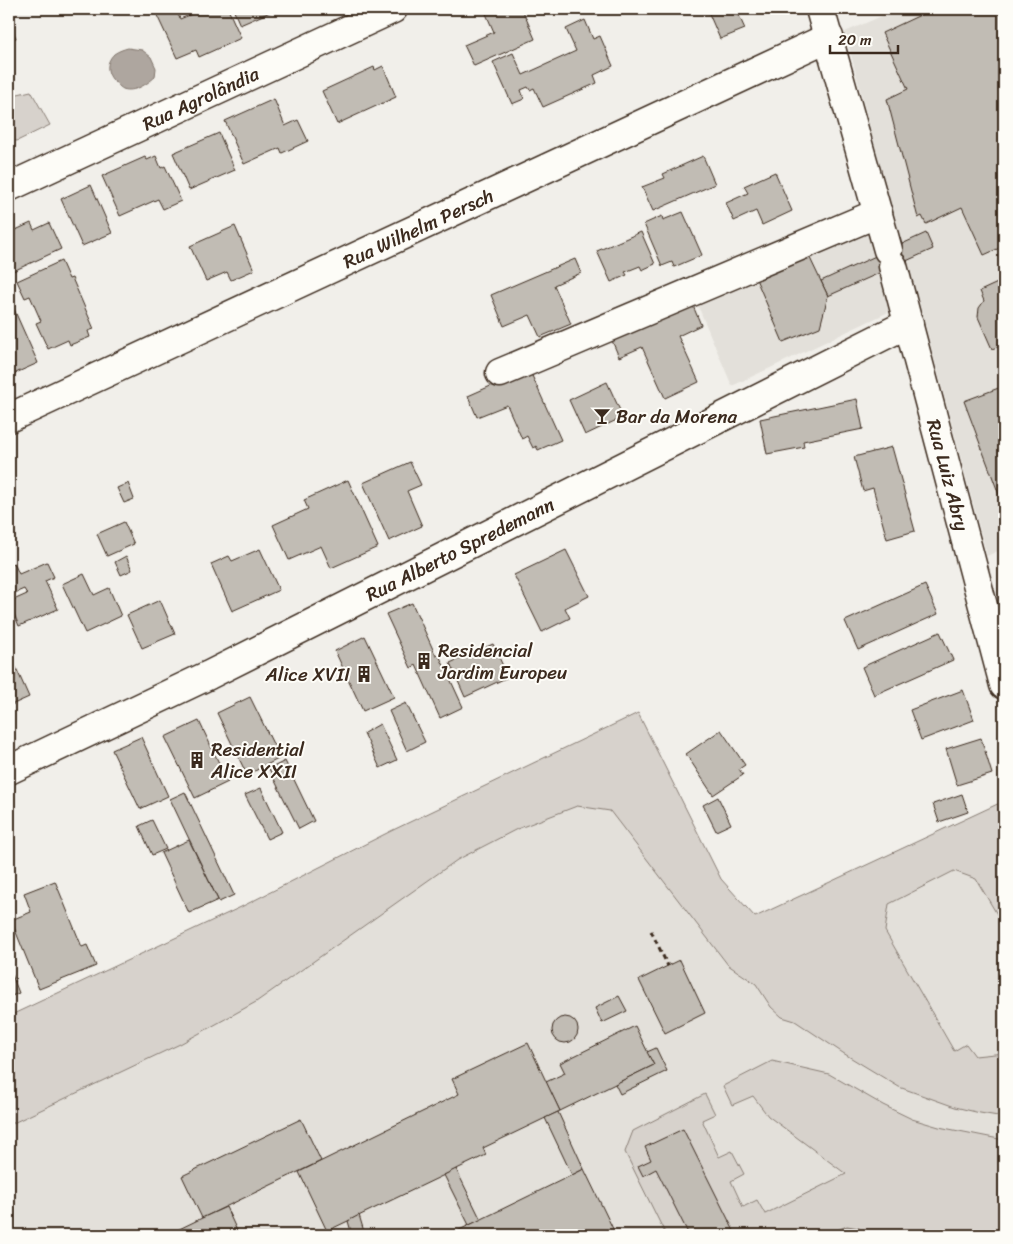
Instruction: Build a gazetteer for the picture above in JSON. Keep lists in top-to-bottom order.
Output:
{
  "streets": {
    "street": [
      "Rua Agrolândia",
      "Rua Wilhelm Persch",
      "Rua Luiz Abry",
      "Rua Alberto Spredemann"
    ]
  },
  "crossings": [
    ["Rua Wilhelm Persch", "Rua Luiz Abry"],
    ["Rua Luiz Abry", "Rua Alberto Spredemann"]
  ],
  "places": {
    "bar": ["Bar da Morena"],
    "building": ["Residencial Jardim Europeu", "Alice XVII", "Residential Alice XXII"]
  },
  "scale_bar": "20 m"
}
